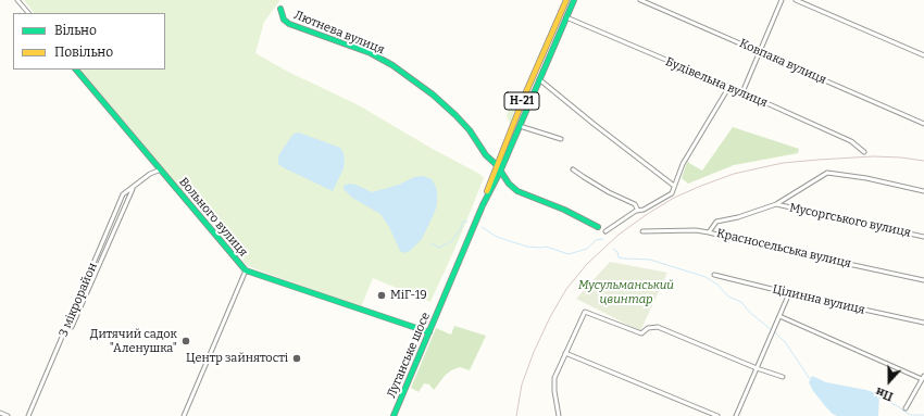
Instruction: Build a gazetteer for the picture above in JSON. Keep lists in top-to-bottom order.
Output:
{
  "streets": {
    "street": [
      "Лютнева вулиця",
      "Ковпака вулиця",
      "Будівельна вулиця",
      "Н-21",
      "Вольного вулиця",
      "Мусоргського вулиця",
      "Красносельська вулиця",
      "3 мікрорайон",
      "Цілинна вулиця",
      "Луганське шосе"
    ]
  },
  "crossings": [
    ["Лютнева вулиця", "Луганське шосе"],
    ["Будівельна вулиця", "Луганське шосе"],
    ["Вольного вулиця", "3 мікрорайон"],
    ["Вольного вулиця", "Луганське шосе"]
  ],
  "parks": ["Мусульманський цвинтар"],
  "places": ["МіГ-19", "Дитячий садок \"Аленушка\"", "Центр зайнятості"],
  "legend": ["Вільно", "Повільно"],
  "north": "bottom"
}
